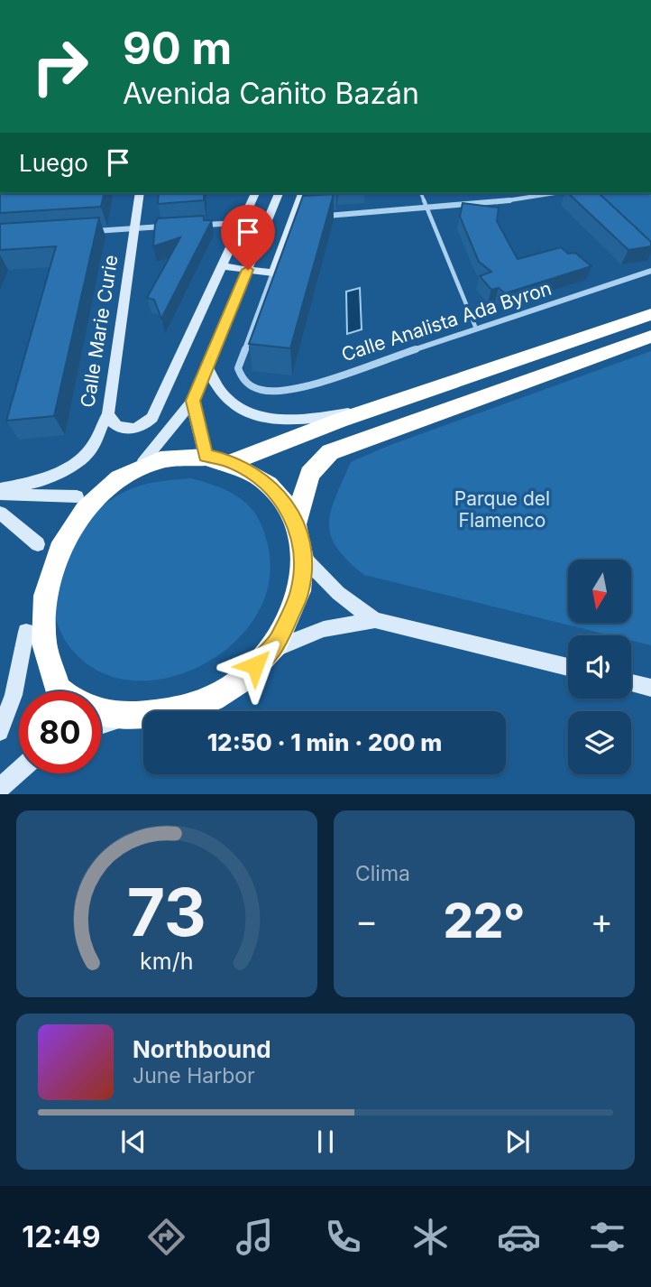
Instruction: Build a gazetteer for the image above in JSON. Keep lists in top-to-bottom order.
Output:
{
  "streets": {
    "main road": ["Calle Marie Curie"],
    "street": ["Calle Analista Ada Byron"]
  },
  "parks": ["Parque del Flamenco"],
  "north": "bottom",
  "page": {
    "turn": ["90 m", "Avenida Cañito Bazán"],
    "then": "Luego",
    "limit": "80",
    "trip": "12:50 · 1 min · 200 m",
    "tile": "Clima",
    "heat": ["−", "22°", "+"],
    "song": ["Northbound", "June Harbor"],
    "tabs": "12:49",
    "gauge": ["73", "km/h"]
  }
}
